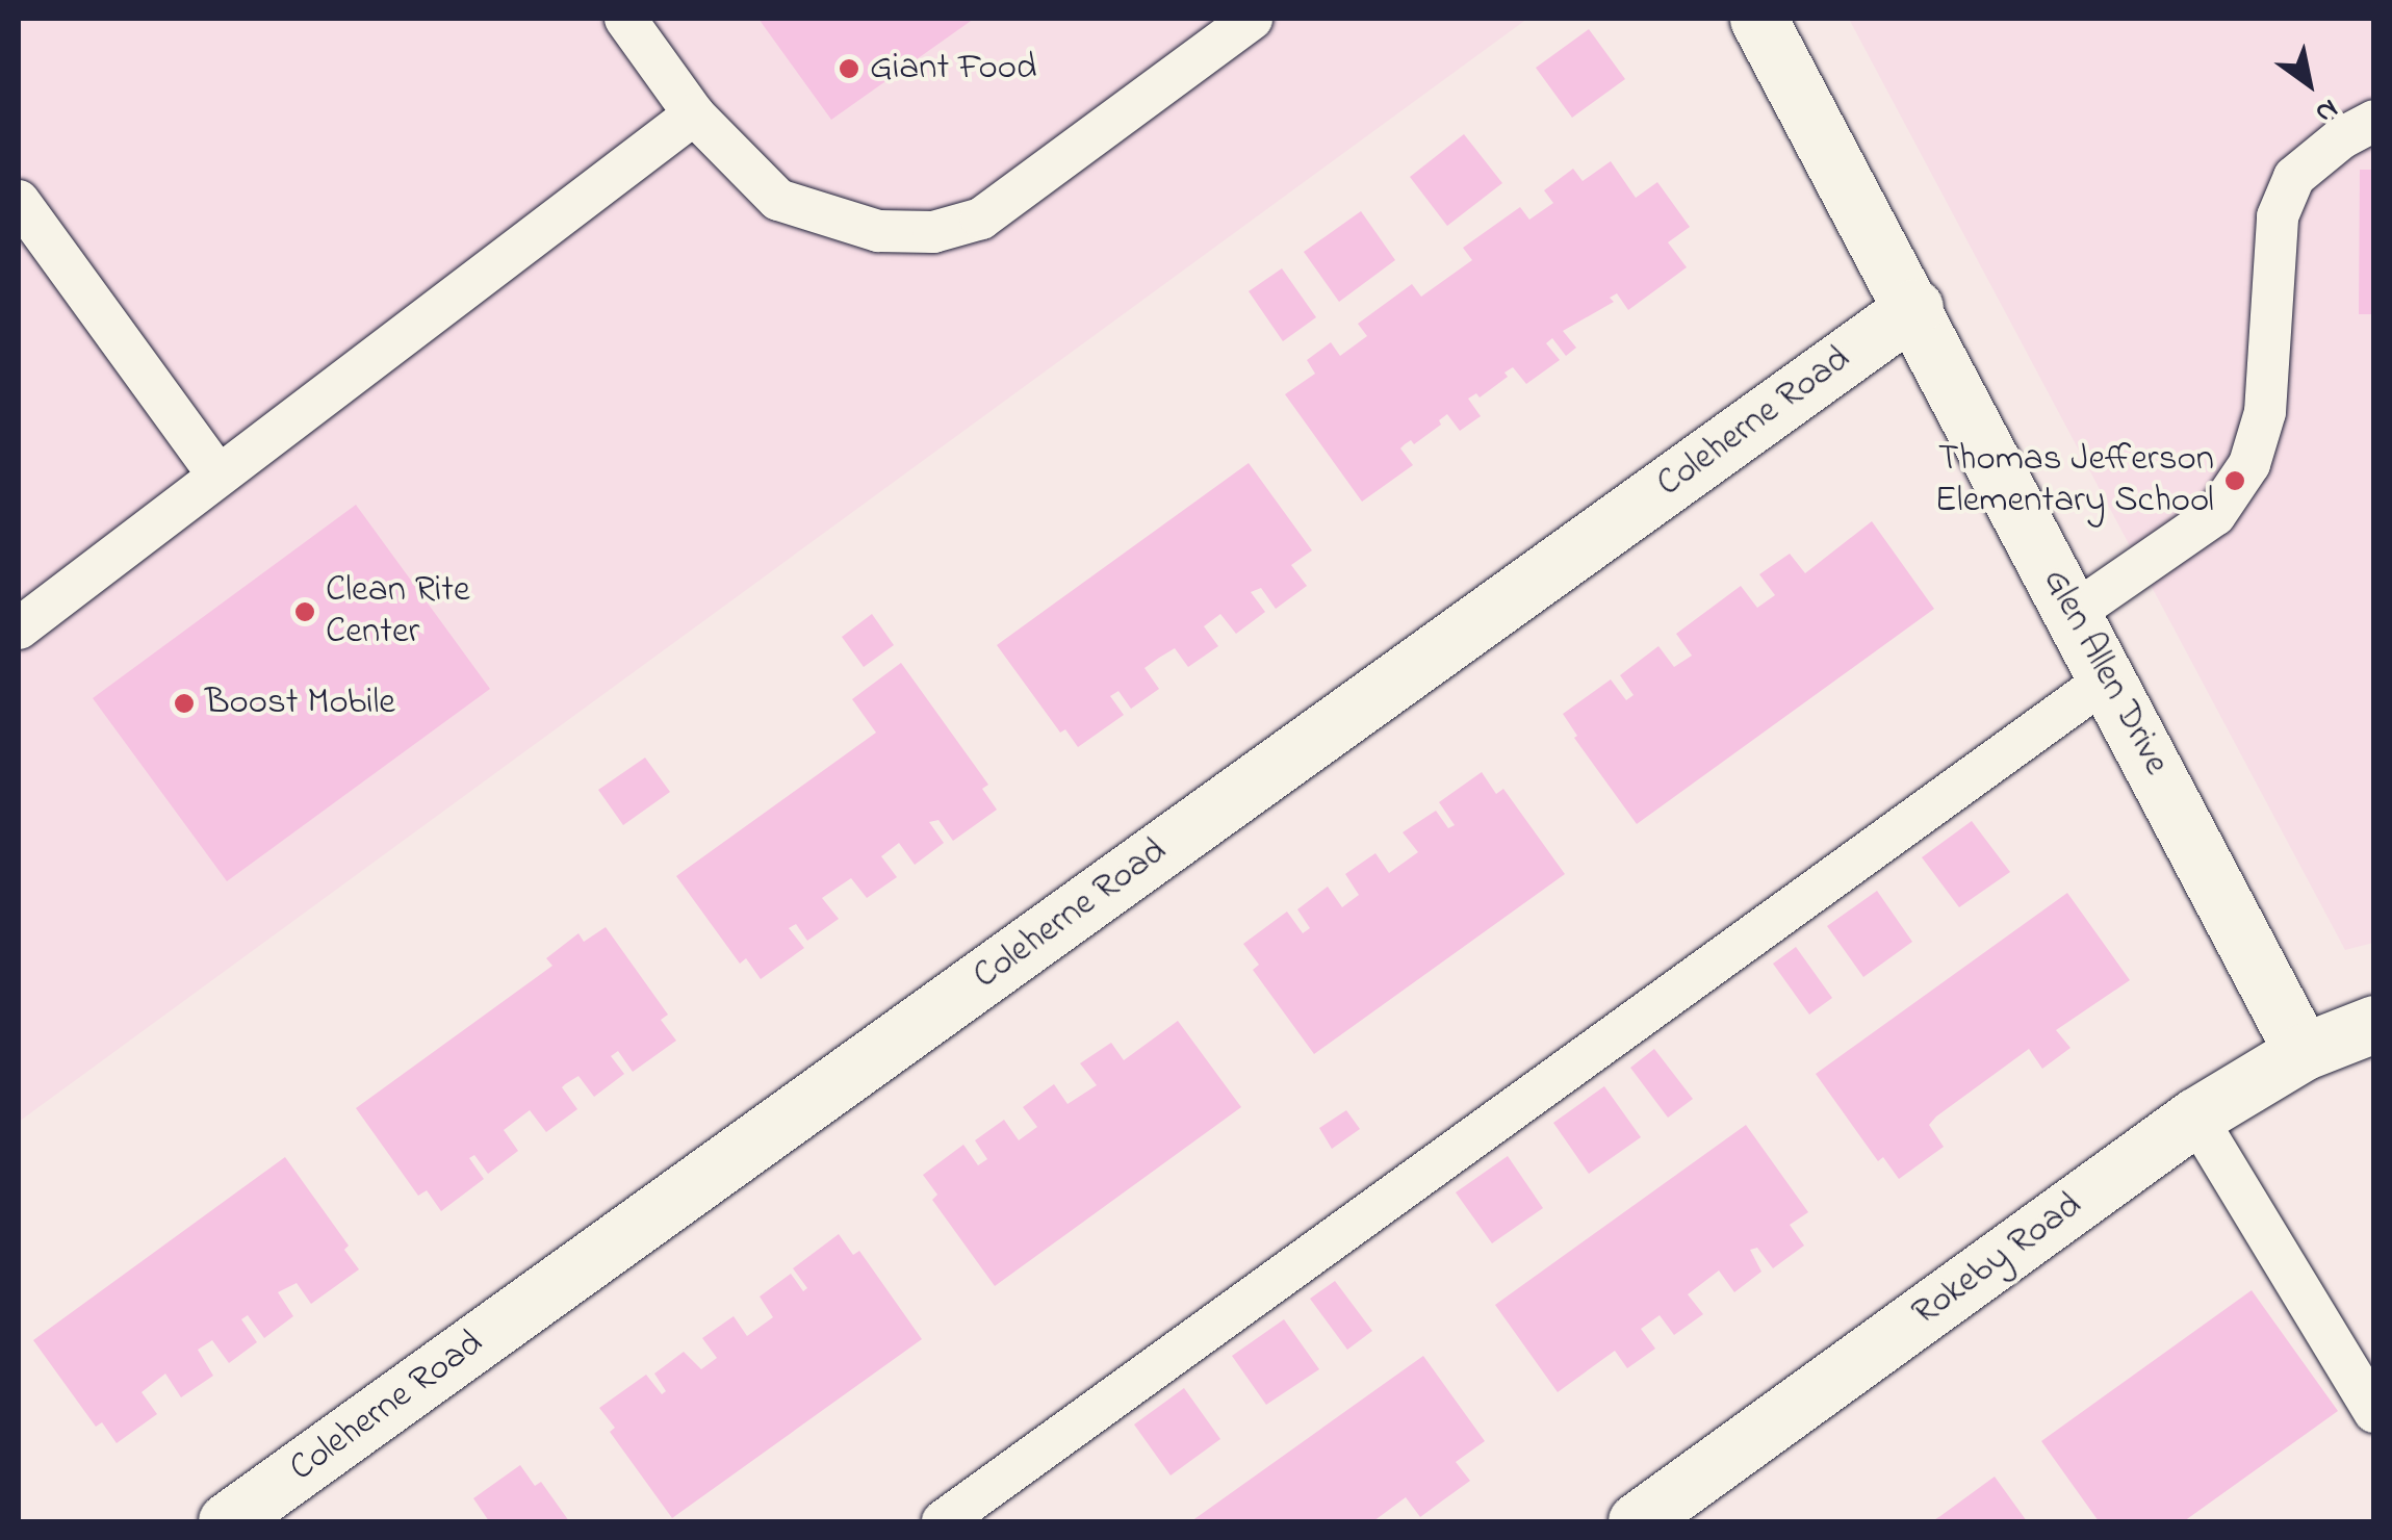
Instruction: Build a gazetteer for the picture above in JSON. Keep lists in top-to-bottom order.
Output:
{
  "streets": {
    "street": ["Coleherne Road", "Glen Allen Drive", "Rokeby Road"]
  },
  "crossings": [
    ["Coleherne Road", "Glen Allen Drive"],
    ["Glen Allen Drive", "Rokeby Road"]
  ],
  "places": [
    "Giant Food",
    "Thomas Jefferson Elementary School",
    "Clean Rite Center",
    "Boost Mobile"
  ],
  "north": "bottom right"
}
